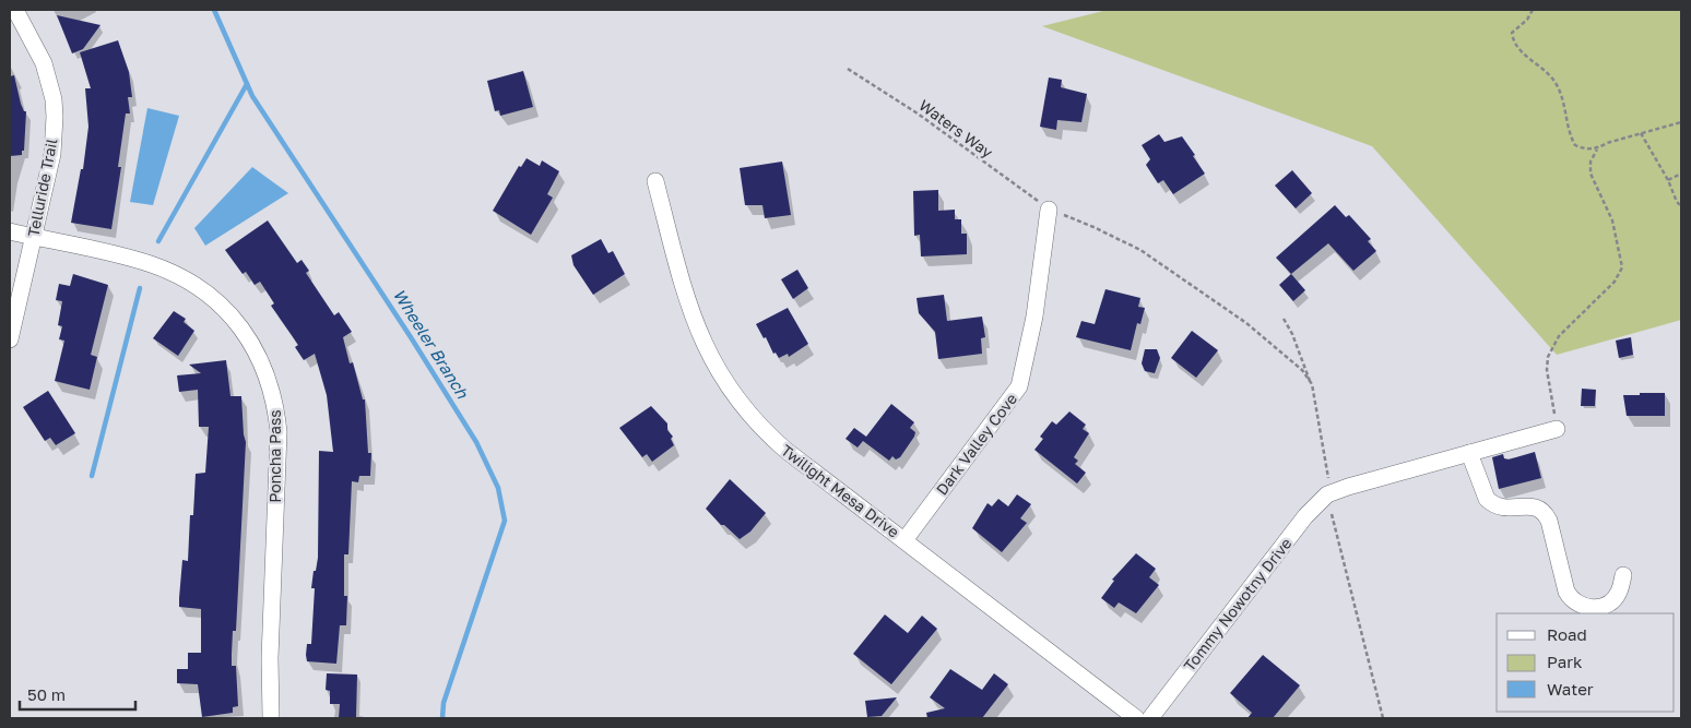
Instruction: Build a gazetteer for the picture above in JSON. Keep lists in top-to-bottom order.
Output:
{
  "streets": {
    "street": [
      "Telluride Trail",
      "Dark Valley Cove",
      "Poncha Pass",
      "Twilight Mesa Drive",
      "Tommy Nowotny Drive"
    ],
    "path": ["Waters Way"]
  },
  "crossings": [
    ["Waters Way", "Dark Valley Cove"],
    ["Telluride Trail", "Poncha Pass"],
    ["Dark Valley Cove", "Twilight Mesa Drive"]
  ],
  "water": ["Wheeler Branch"],
  "legend": ["Road", "Park", "Water"],
  "scale_bar": "50 m"
}
